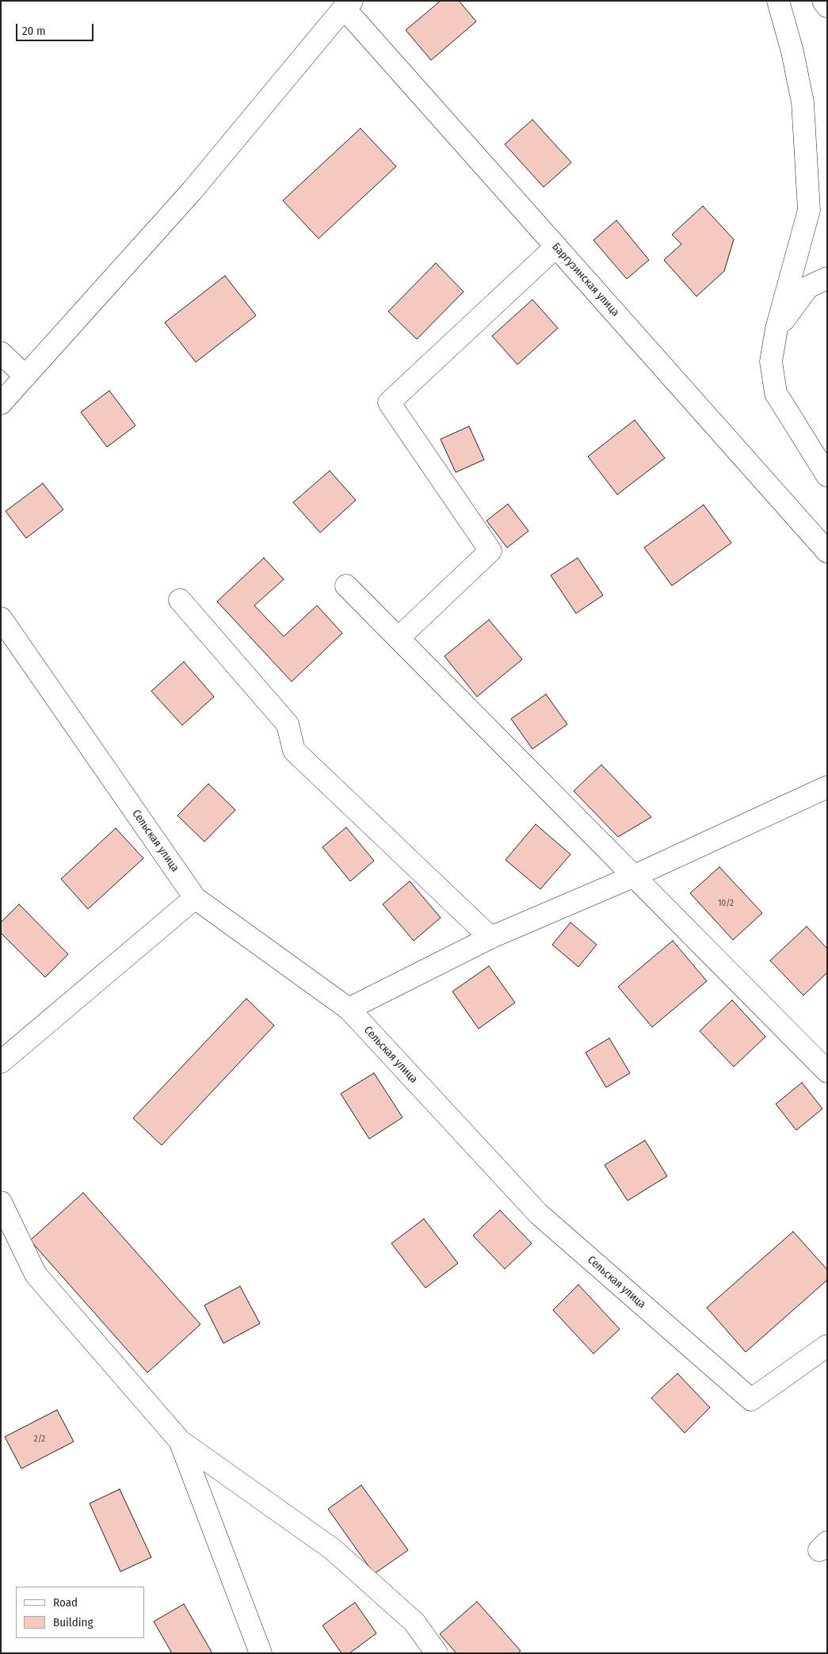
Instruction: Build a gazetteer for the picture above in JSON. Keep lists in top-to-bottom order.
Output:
{
  "streets": {
    "street": ["Баргузинская улица", "Сельская улица"]
  },
  "house_numbers": ["10/2", "2/2"],
  "legend": ["Road", "Building"],
  "scale_bar": "20 m"
}
